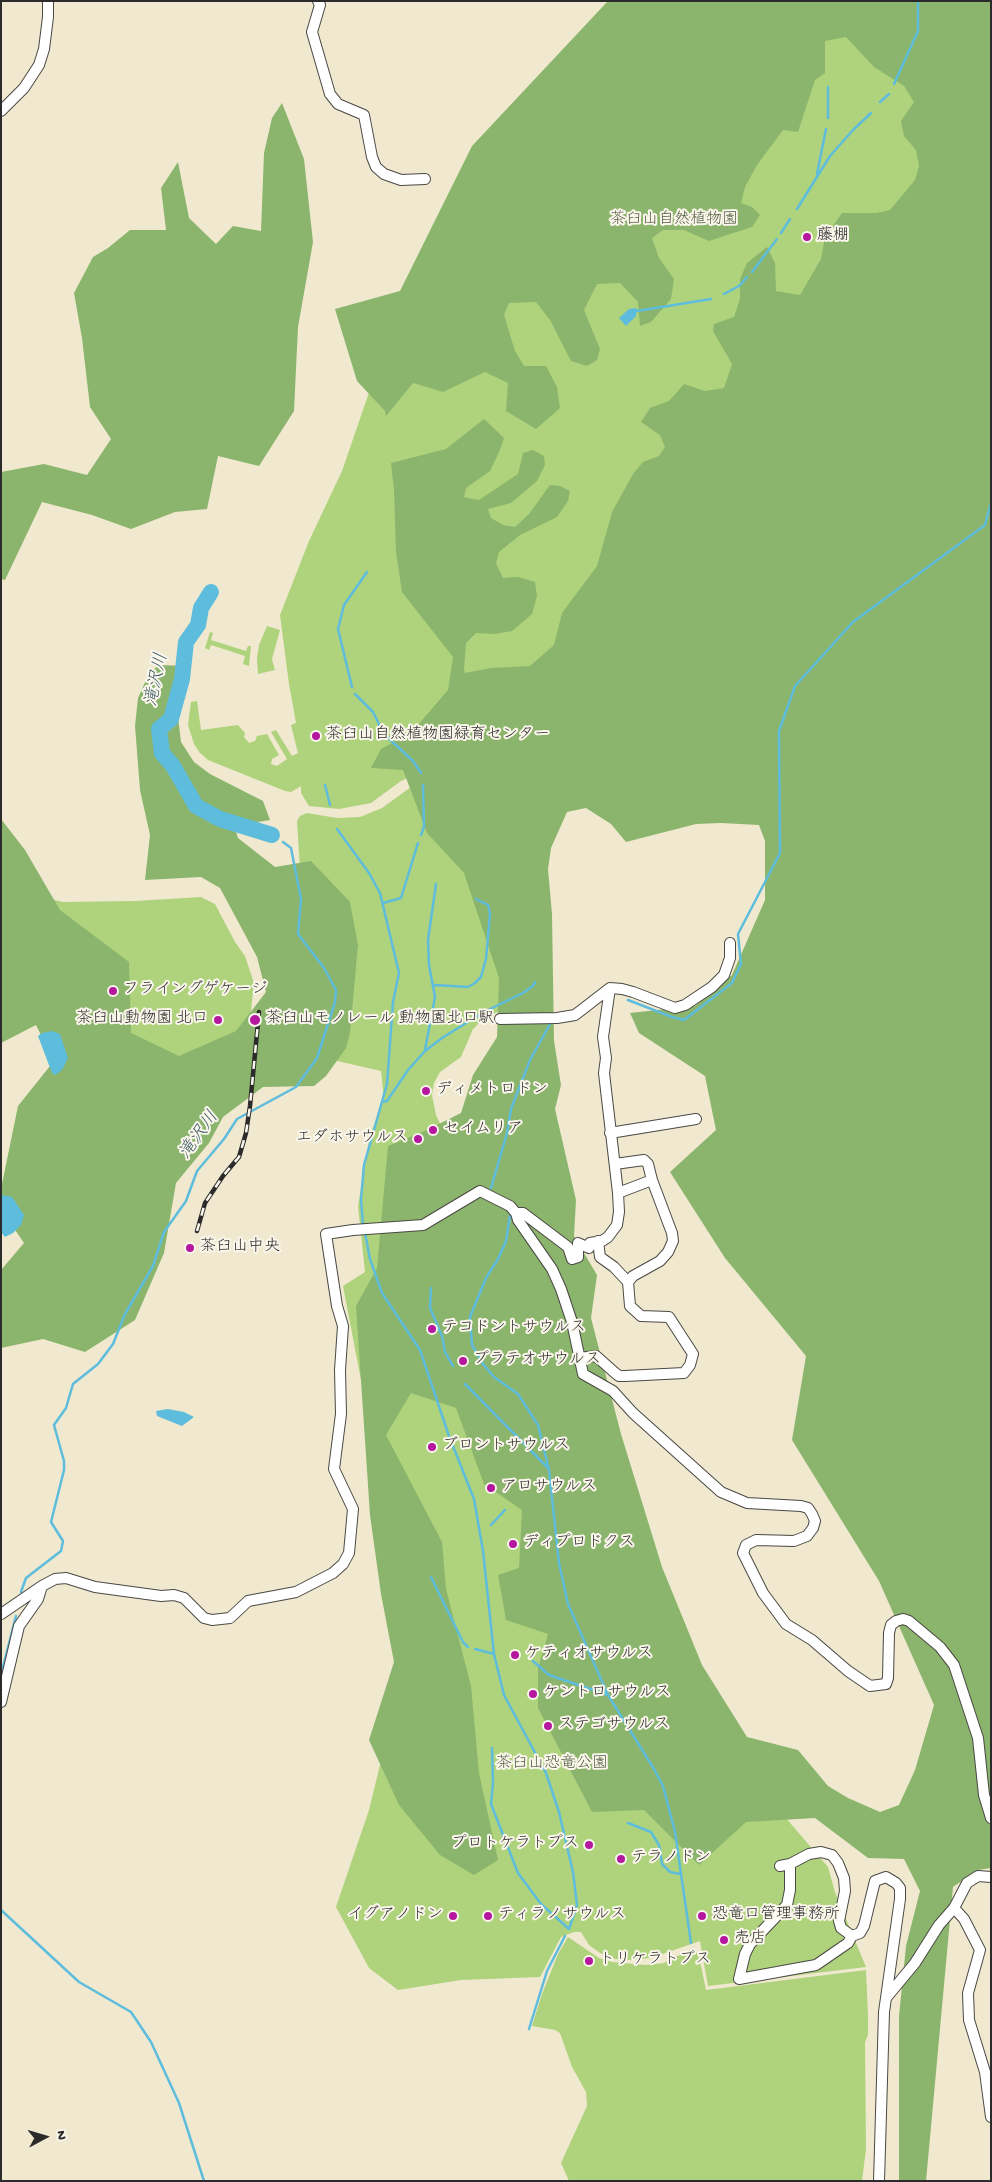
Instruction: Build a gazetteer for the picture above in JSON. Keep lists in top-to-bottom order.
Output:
{
  "water": ["滝沢川"],
  "parks": ["茶臼山自然植物園", "茶臼山恐竜公園"],
  "places": [
    "藤棚",
    "茶臼山自然植物園緑育センター",
    "フライングゲケージ",
    "茶臼山動物園 北口",
    "茶臼山モノレール 動物園北口駅",
    "ディメトロドン",
    "セイムリア",
    "エダホサウルス",
    "茶臼山中央",
    "テコドントサウルス",
    "プラテオサウルス",
    "ブロントサウルス",
    "アロサウルス",
    "ディプロドクス",
    "ケティオサウルス",
    "ケントロサウルス",
    "ステゴサウルス",
    "プロトケラトプス",
    "テラノドン",
    "イグアノドン",
    "ティラノサウルス",
    "恐竜口管理事務所",
    "売店",
    "トリケラトプス"
  ],
  "north": "right"
}
